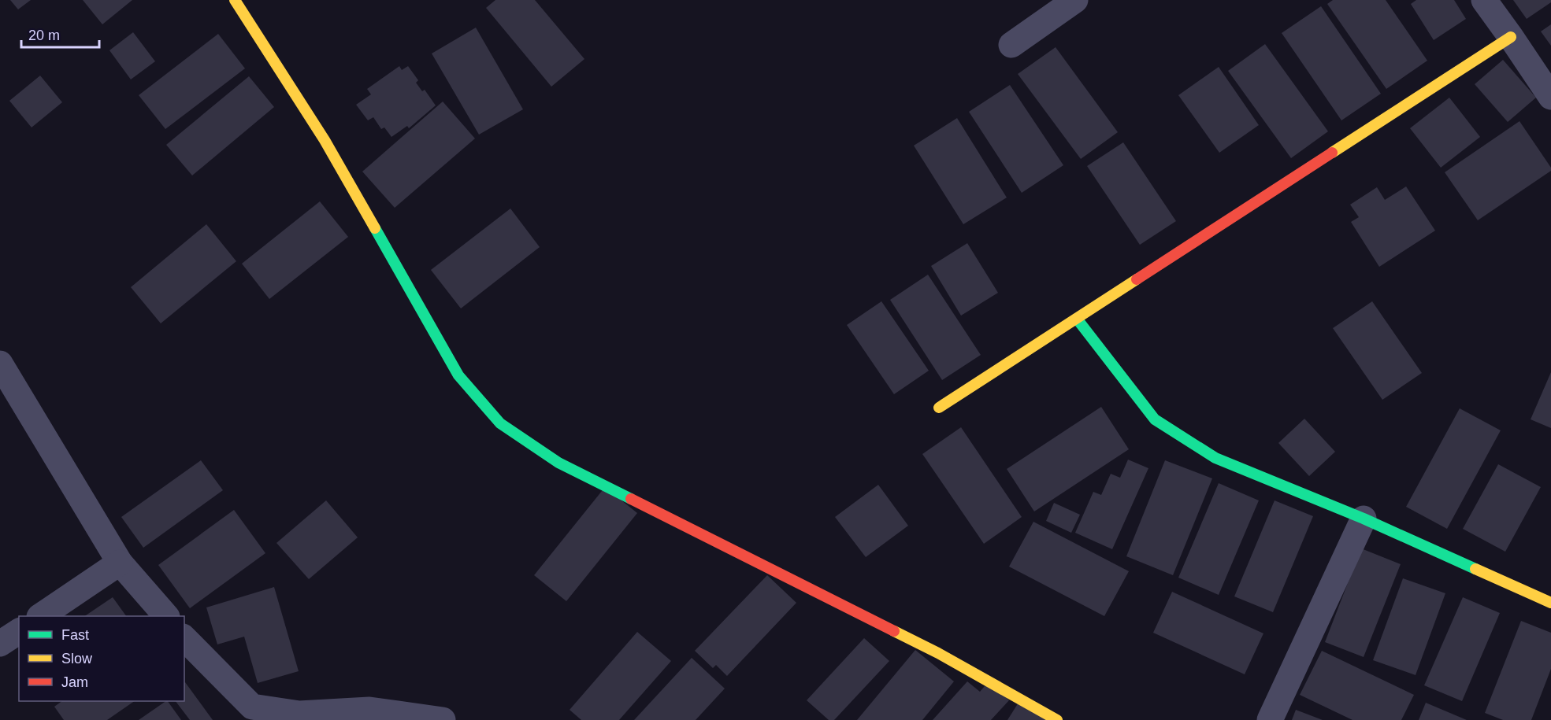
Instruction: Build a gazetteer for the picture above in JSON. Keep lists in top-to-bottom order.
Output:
{
  "legend": ["Fast", "Slow", "Jam"],
  "scale_bar": "20 m"
}
